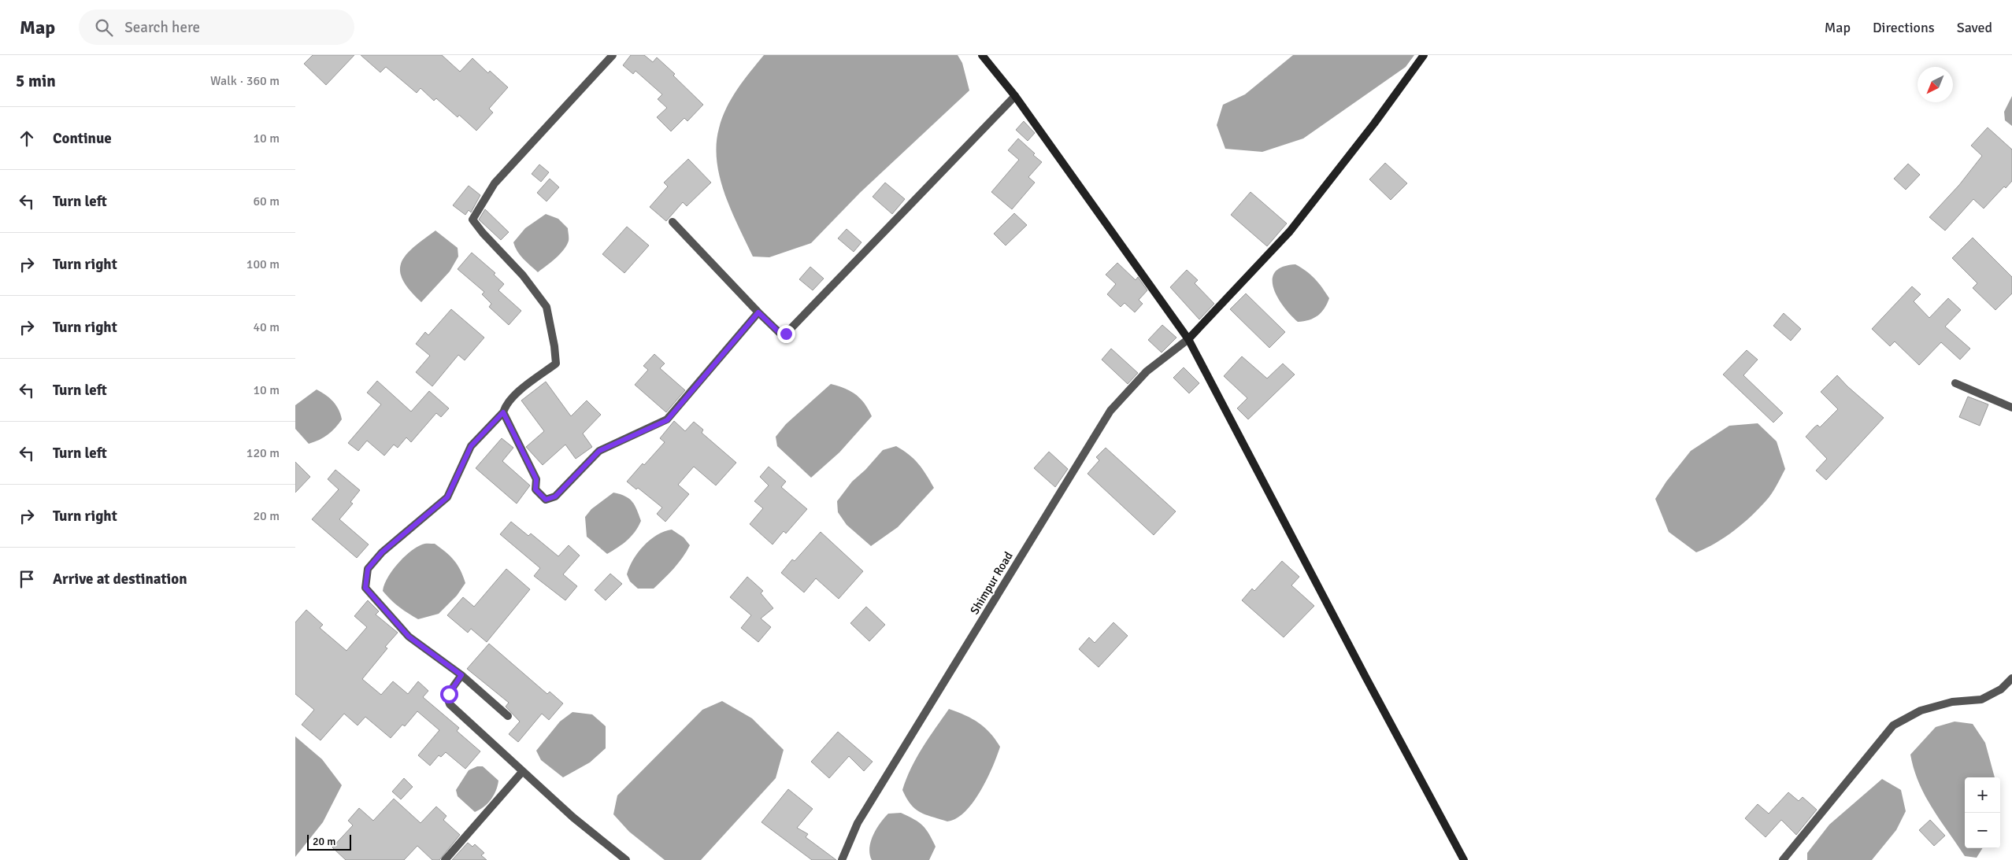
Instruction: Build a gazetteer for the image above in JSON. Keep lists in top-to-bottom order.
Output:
{
  "streets": {
    "street": ["Shimpur Road"]
  },
  "scale_bar": "20 m",
  "north": "bottom left",
  "page": {
    "header": "Map",
    "search": "Search here",
    "nav": ["Map", "Directions", "Saved"],
    "heading": ["5 min", "Walk · 360 m"],
    "list": [
      ["Continue", "10 m"],
      ["Turn left", "60 m"],
      ["Turn right", "100 m"],
      ["Turn right", "40 m"],
      ["Turn left", "10 m"],
      ["Turn left", "120 m"],
      ["Turn right", "20 m"],
      "Arrive at destination"
    ],
    "map_buttons": ["+", "−"],
    "scale": "20 m"
  }
}
